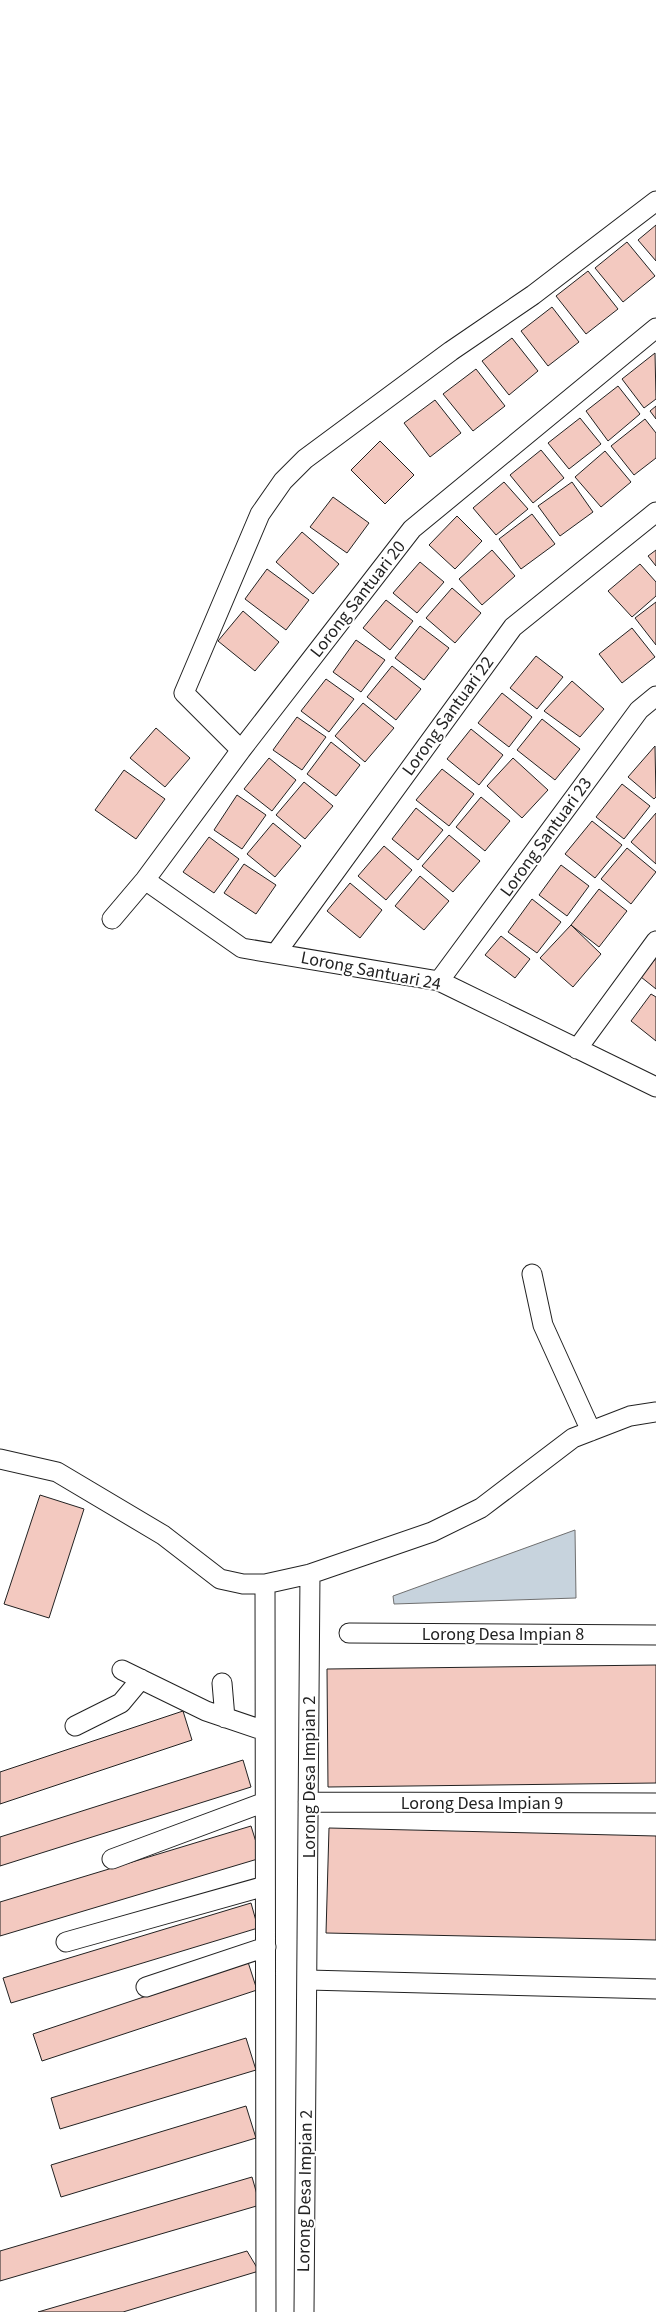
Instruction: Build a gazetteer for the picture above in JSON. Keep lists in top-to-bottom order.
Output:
{
  "streets": {
    "street": [
      "Lorong Santuari 20",
      "Lorong Santuari 22",
      "Lorong Santuari 23",
      "Lorong Santuari 24",
      "Lorong Desa Impian 8",
      "Lorong Desa Impian 2",
      "Lorong Desa Impian 9"
    ]
  },
  "crossings": [
    ["Lorong Santuari 20", "Lorong Santuari 24"],
    ["Lorong Santuari 22", "Lorong Santuari 24"],
    ["Lorong Santuari 23", "Lorong Santuari 24"],
    ["Lorong Desa Impian 2", "Lorong Desa Impian 9"]
  ]
}
